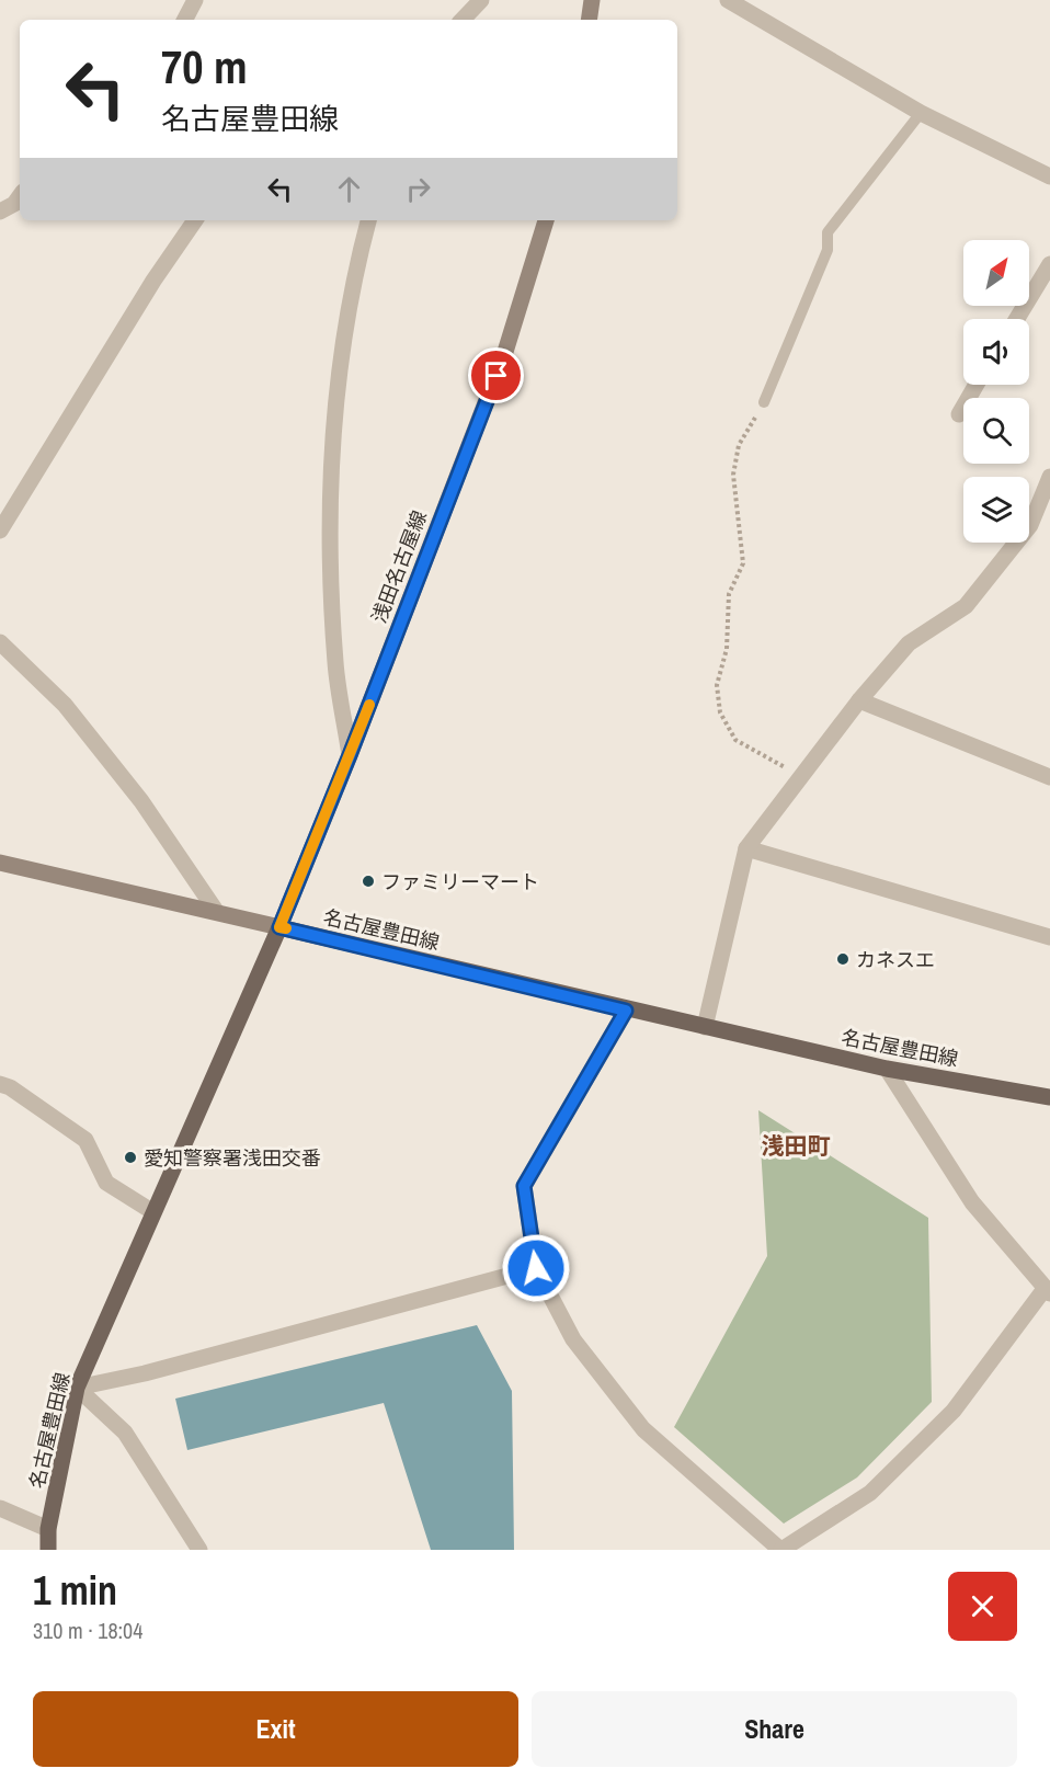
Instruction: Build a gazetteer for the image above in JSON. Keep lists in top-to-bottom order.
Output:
{
  "streets": {
    "main road": ["浅田名古屋線", "名古屋豊田線"]
  },
  "crossings": [
    ["浅田名古屋線", "名古屋豊田線"]
  ],
  "districts": ["浅田町"],
  "places": ["ファミリーマート", "カネスエ", "愛知警察署浅田交番"],
  "north": "top right",
  "page": {
    "turn": ["70 m", "名古屋豊田線"],
    "heading": ["1 min", "310 m · 18:04"],
    "buttons": ["Exit", "Share"]
  }
}
